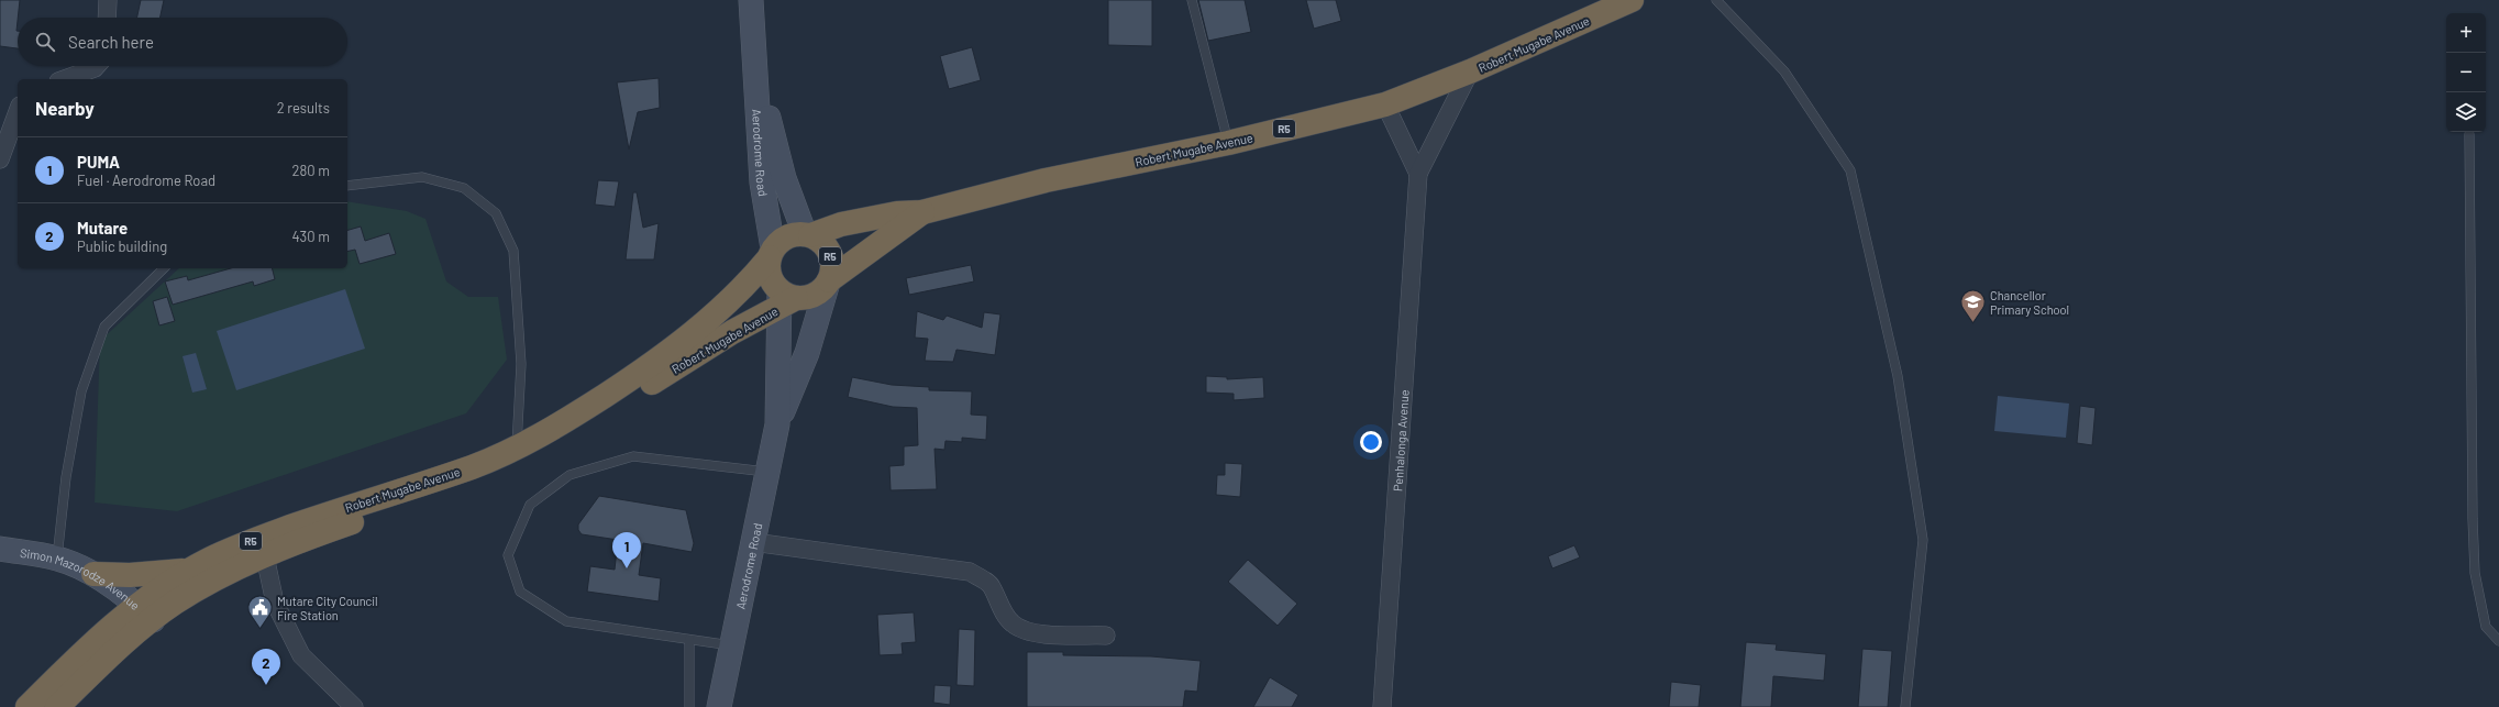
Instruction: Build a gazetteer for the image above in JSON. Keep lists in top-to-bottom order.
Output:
{
  "streets": {
    "highway": ["Robert Mugabe Avenue", "R5"],
    "street": ["Aerodrome Road", "Penhalonga Avenue", "Simon Mazorodze Avenue"]
  },
  "crossings": [
    ["Robert Mugabe Avenue", "R5"],
    ["Robert Mugabe Avenue", "Aerodrome Road"],
    ["Robert Mugabe Avenue", "Penhalonga Avenue"],
    ["Robert Mugabe Avenue", "Simon Mazorodze Avenue"],
    ["R5", "Aerodrome Road"]
  ],
  "places": {
    "school or university": ["Chancellor Primary School"],
    "public building": ["Mutare City Council Fire Station"]
  },
  "page": {
    "map_buttons": ["+", "−"],
    "search": "Search here",
    "heading": ["Nearby", "2 results"],
    "list": [
      {
        "mark": "1",
        "name": "PUMA",
        "note": "Fuel · Aerodrome Road",
        "value": "280 m"
      },
      {
        "mark": "2",
        "name": "Mutare",
        "note": "Public building",
        "value": "430 m"
      }
    ],
    "pins": ["1", "2"]
  }
}
